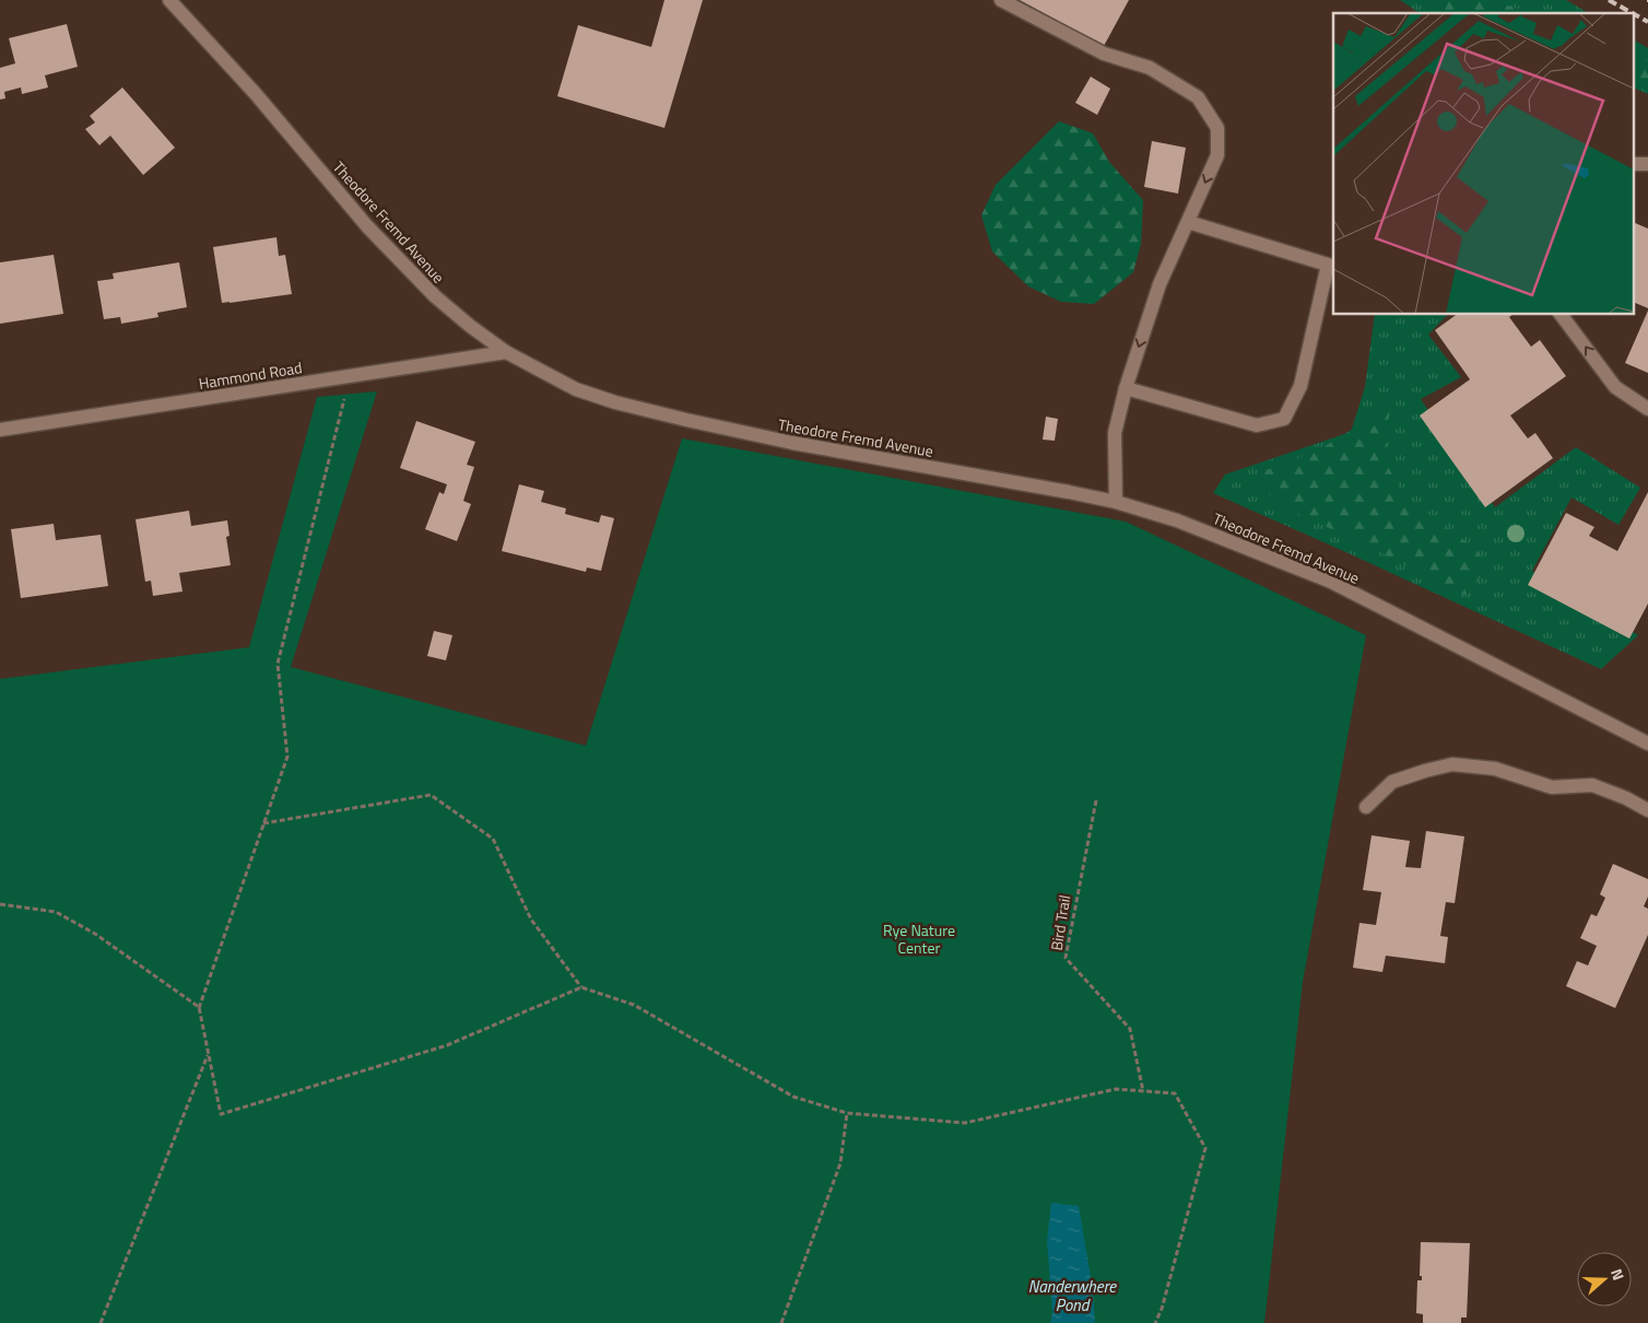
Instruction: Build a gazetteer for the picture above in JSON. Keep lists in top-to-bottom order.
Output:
{
  "streets": {
    "street": ["Theodore Fremd Avenue", "Hammond Road"],
    "path": ["Bird Trail"]
  },
  "crossings": [
    ["Theodore Fremd Avenue", "Hammond Road"]
  ],
  "water": ["Nanderwhere Pond"],
  "parks": ["Rye Nature Center"],
  "north": "right"
}
